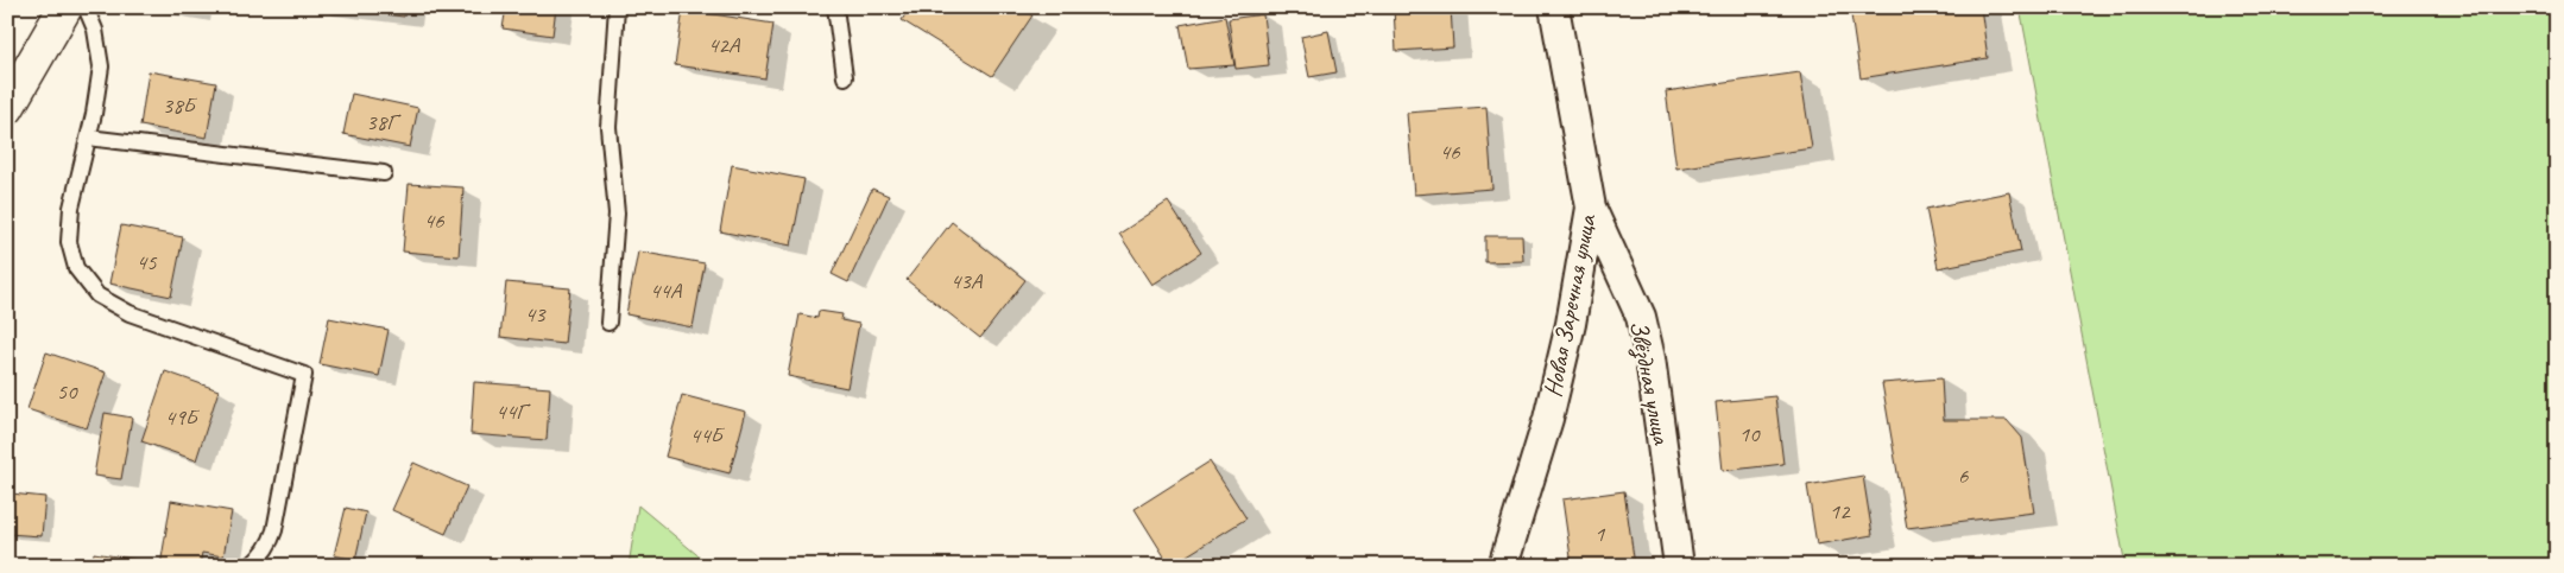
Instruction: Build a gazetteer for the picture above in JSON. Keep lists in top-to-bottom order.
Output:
{
  "streets": {
    "street": ["Новая Заречная улица", "Звёздная улица"]
  },
  "crossings": [
    ["Новая Заречная улица", "Звёздная улица"]
  ],
  "house_numbers": [
    "42А",
    "38Б",
    "38Г",
    "46",
    "46",
    "45",
    "43А",
    "44А",
    "43",
    "50",
    "44Г",
    "49Б",
    "10",
    "44Б",
    "6",
    "12",
    "1"
  ]
}
